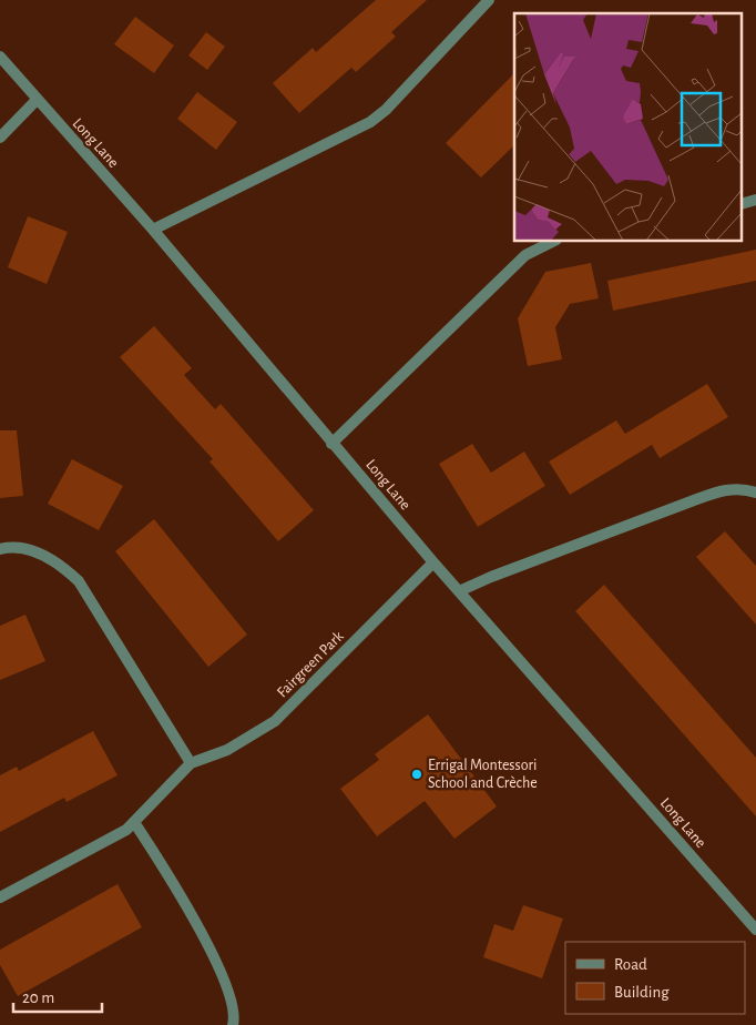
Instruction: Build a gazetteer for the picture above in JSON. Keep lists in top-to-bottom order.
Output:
{
  "streets": {
    "street": ["Long Lane", "Fairgreen Park"]
  },
  "crossings": [
    ["Long Lane", "Fairgreen Park"]
  ],
  "places": ["Errigal Montessori School and Crèche"],
  "legend": ["Road", "Building"],
  "scale_bar": "20 m"
}
